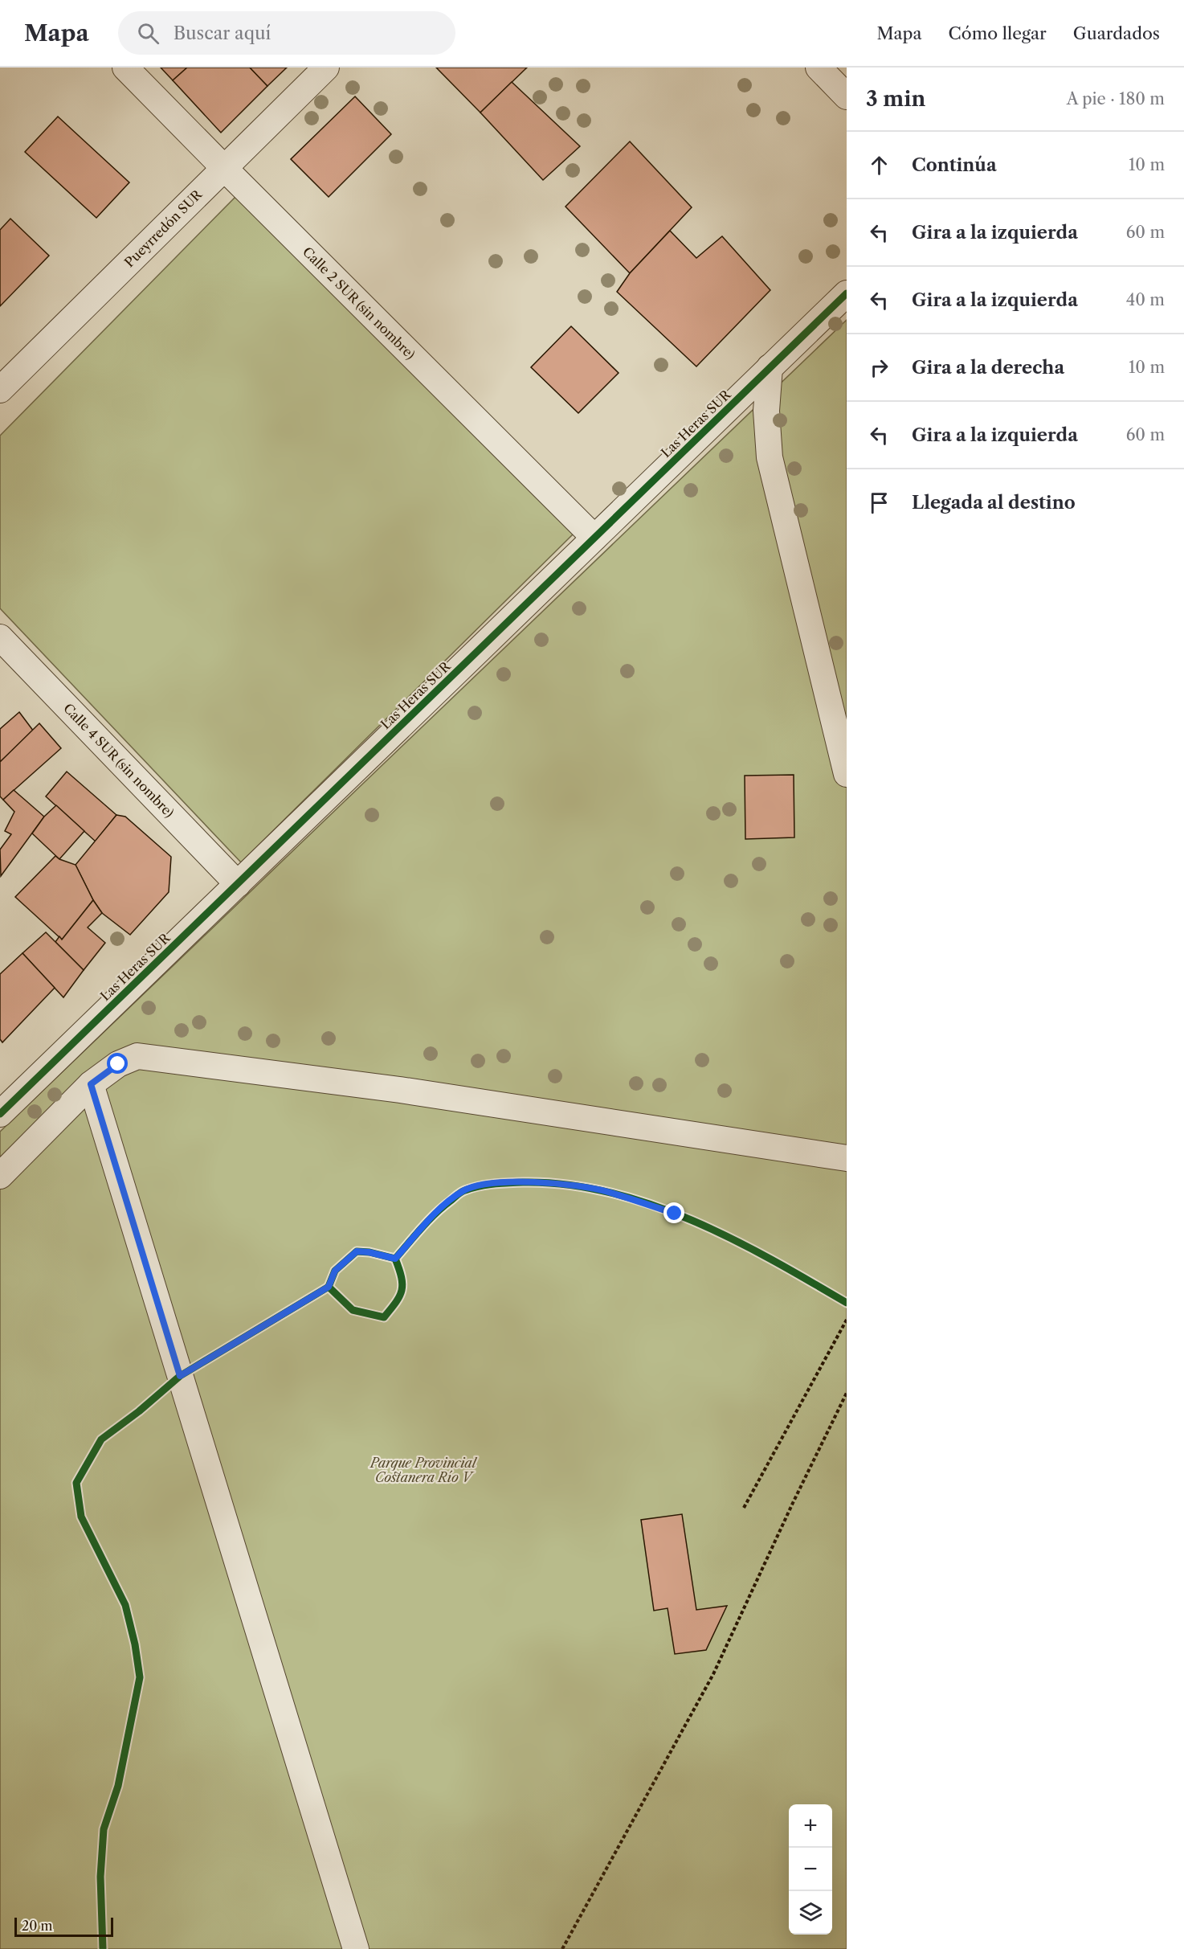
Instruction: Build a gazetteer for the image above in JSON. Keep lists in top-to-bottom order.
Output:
{
  "streets": {
    "street": [
      "Pueyrredón SUR",
      "Calle 2 SUR (sin nombre)",
      "Las Heras SUR",
      "Calle 4 SUR (sin nombre)"
    ]
  },
  "crossings": [
    ["Pueyrredón SUR", "Calle 2 SUR (sin nombre)"],
    ["Calle 2 SUR (sin nombre)", "Las Heras SUR"],
    ["Las Heras SUR", "Calle 4 SUR (sin nombre)"]
  ],
  "parks": ["Parque Provincial Costanera Río V"],
  "scale_bar": "20 m",
  "page": {
    "header": "Mapa",
    "search": "Buscar aquí",
    "nav": ["Mapa", "Cómo llegar", "Guardados"],
    "heading": ["3 min", "A pie · 180 m"],
    "list": [
      ["Continúa", "10 m"],
      ["Gira a la izquierda", "60 m"],
      ["Gira a la izquierda", "40 m"],
      ["Gira a la derecha", "10 m"],
      ["Gira a la izquierda", "60 m"],
      "Llegada al destino"
    ],
    "map_buttons": ["+", "−"],
    "scale": "20 m"
  }
}
